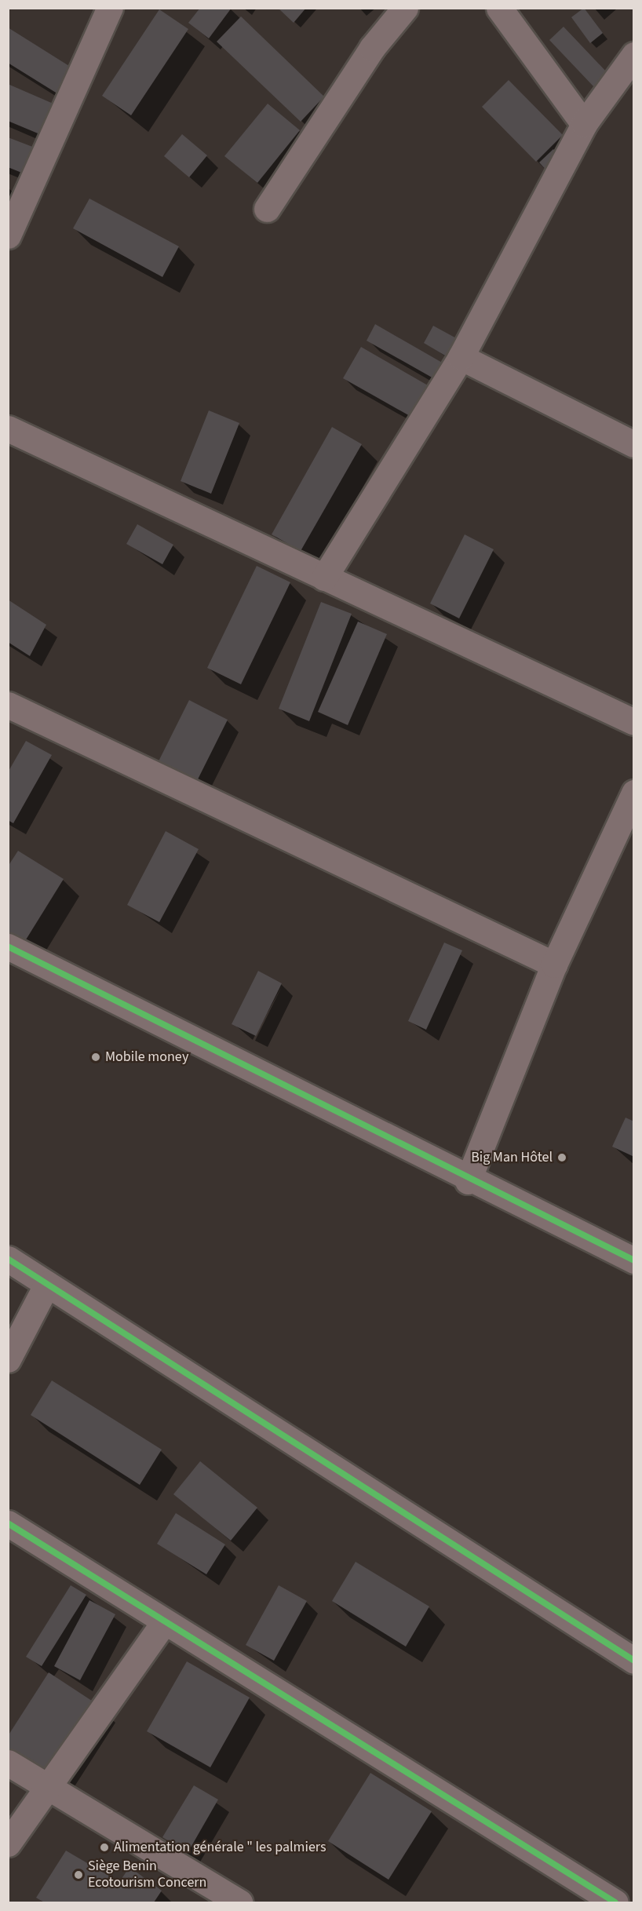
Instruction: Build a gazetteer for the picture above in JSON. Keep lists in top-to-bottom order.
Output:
{
  "places": [
    "Mobile money",
    "Big Man Hôtel",
    "Alimentation générale \" les palmiers",
    "Siège Benin Ecotourism Concern"
  ]
}
